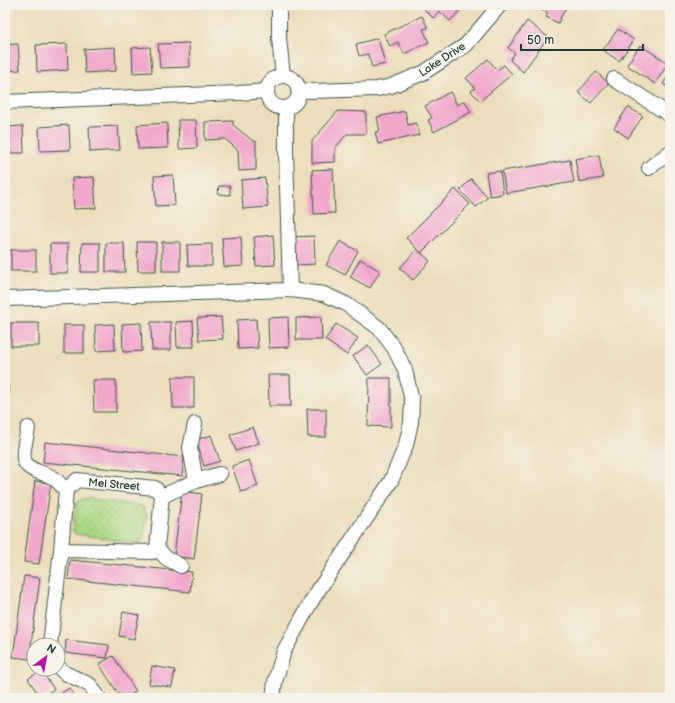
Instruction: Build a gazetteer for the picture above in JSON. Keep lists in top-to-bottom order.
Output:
{
  "streets": {
    "street": ["Lake Drive", "Mel Street"]
  },
  "scale_bar": "50 m",
  "north": "top right"
}
